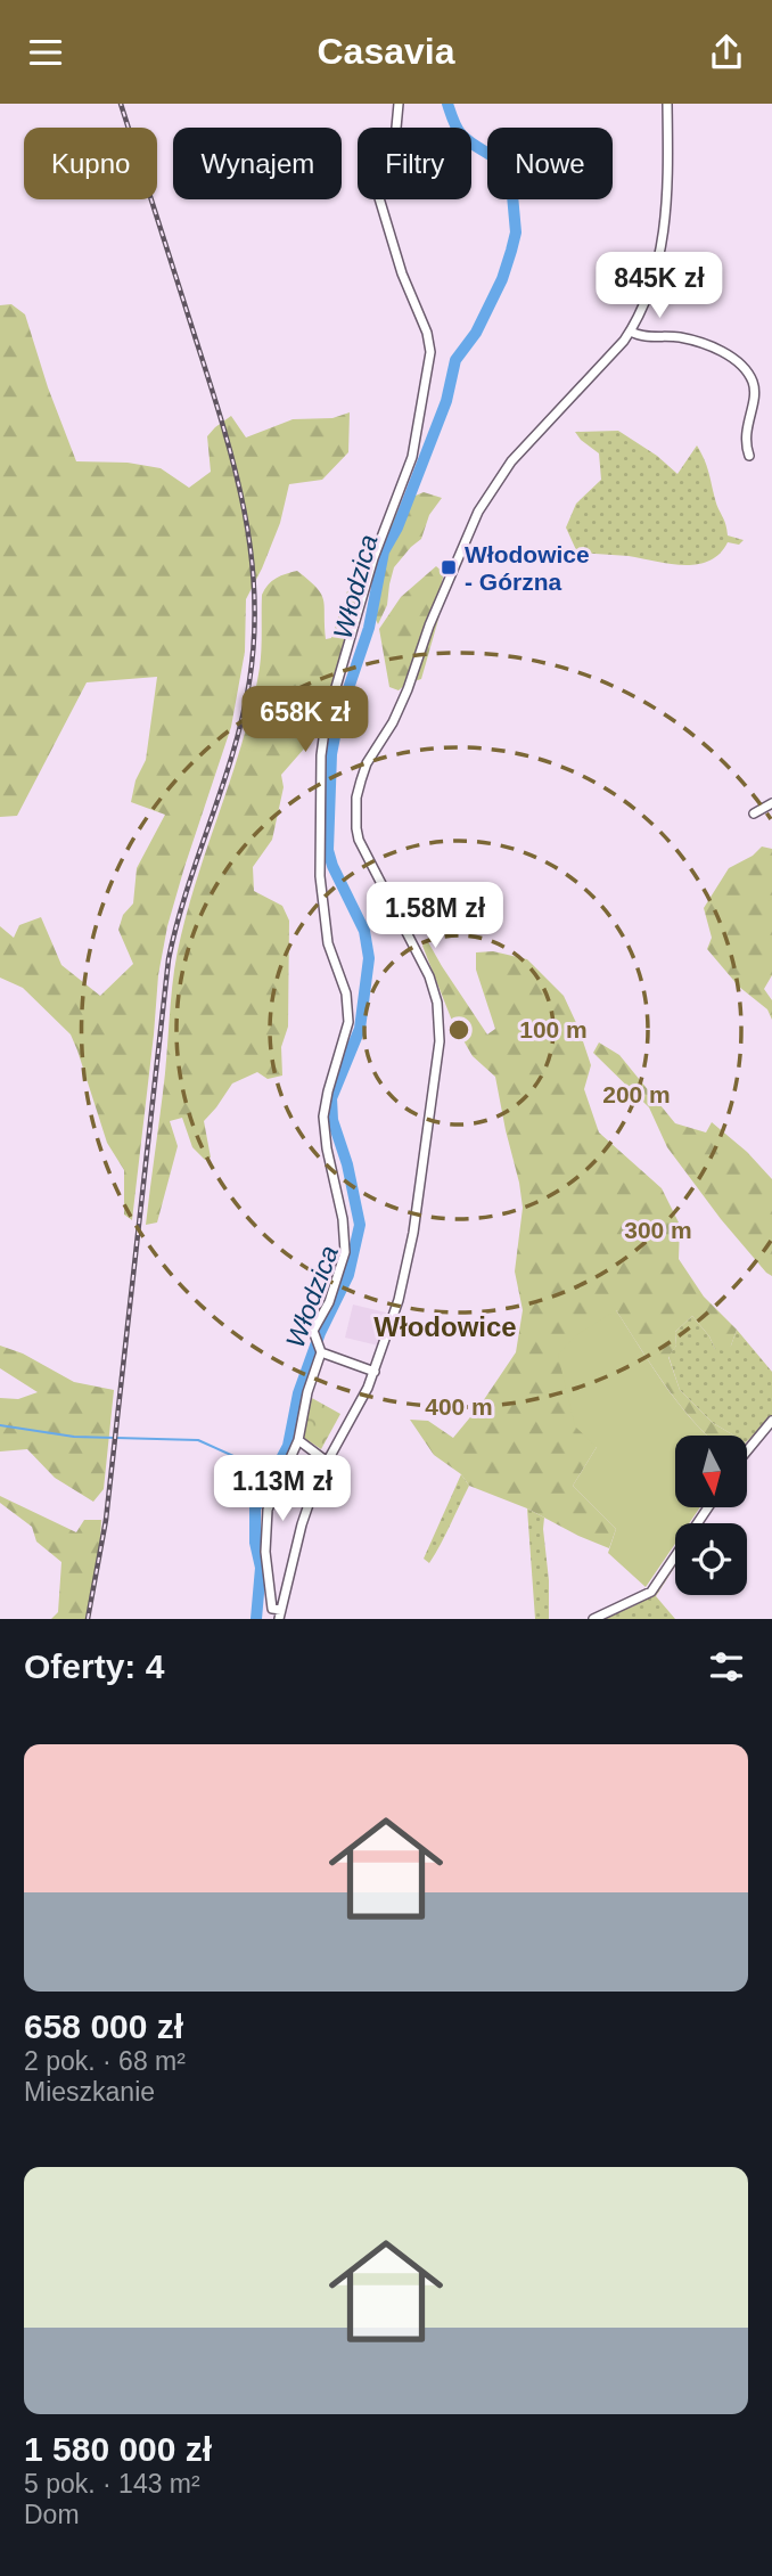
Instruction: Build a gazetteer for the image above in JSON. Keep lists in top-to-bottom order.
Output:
{
  "districts": ["Włodowice"],
  "water": ["Włodzica"],
  "places": {
    "transit": ["Włodowice - Górzna"]
  },
  "north": "bottom",
  "page": {
    "header": "Casavia",
    "chip": [
      "Kupno",
      "Wynajem",
      "Filtry",
      "Nowe"
    ],
    "price": [
      "845K zł",
      "658K zł",
      "1.58M zł",
      "1.13M zł"
    ],
    "heading": "Oferty: 4",
    "list": [
      {
        "name": "658 000 zł",
        "note": "2 pok. · 68 m² · Mieszkanie"
      },
      {
        "name": "1 580 000 zł",
        "note": "5 pok. · 143 m² · Dom"
      }
    ]
  },
  "rings": [
    "100 m",
    "200 m",
    "300 m",
    "400 m"
  ]
}
